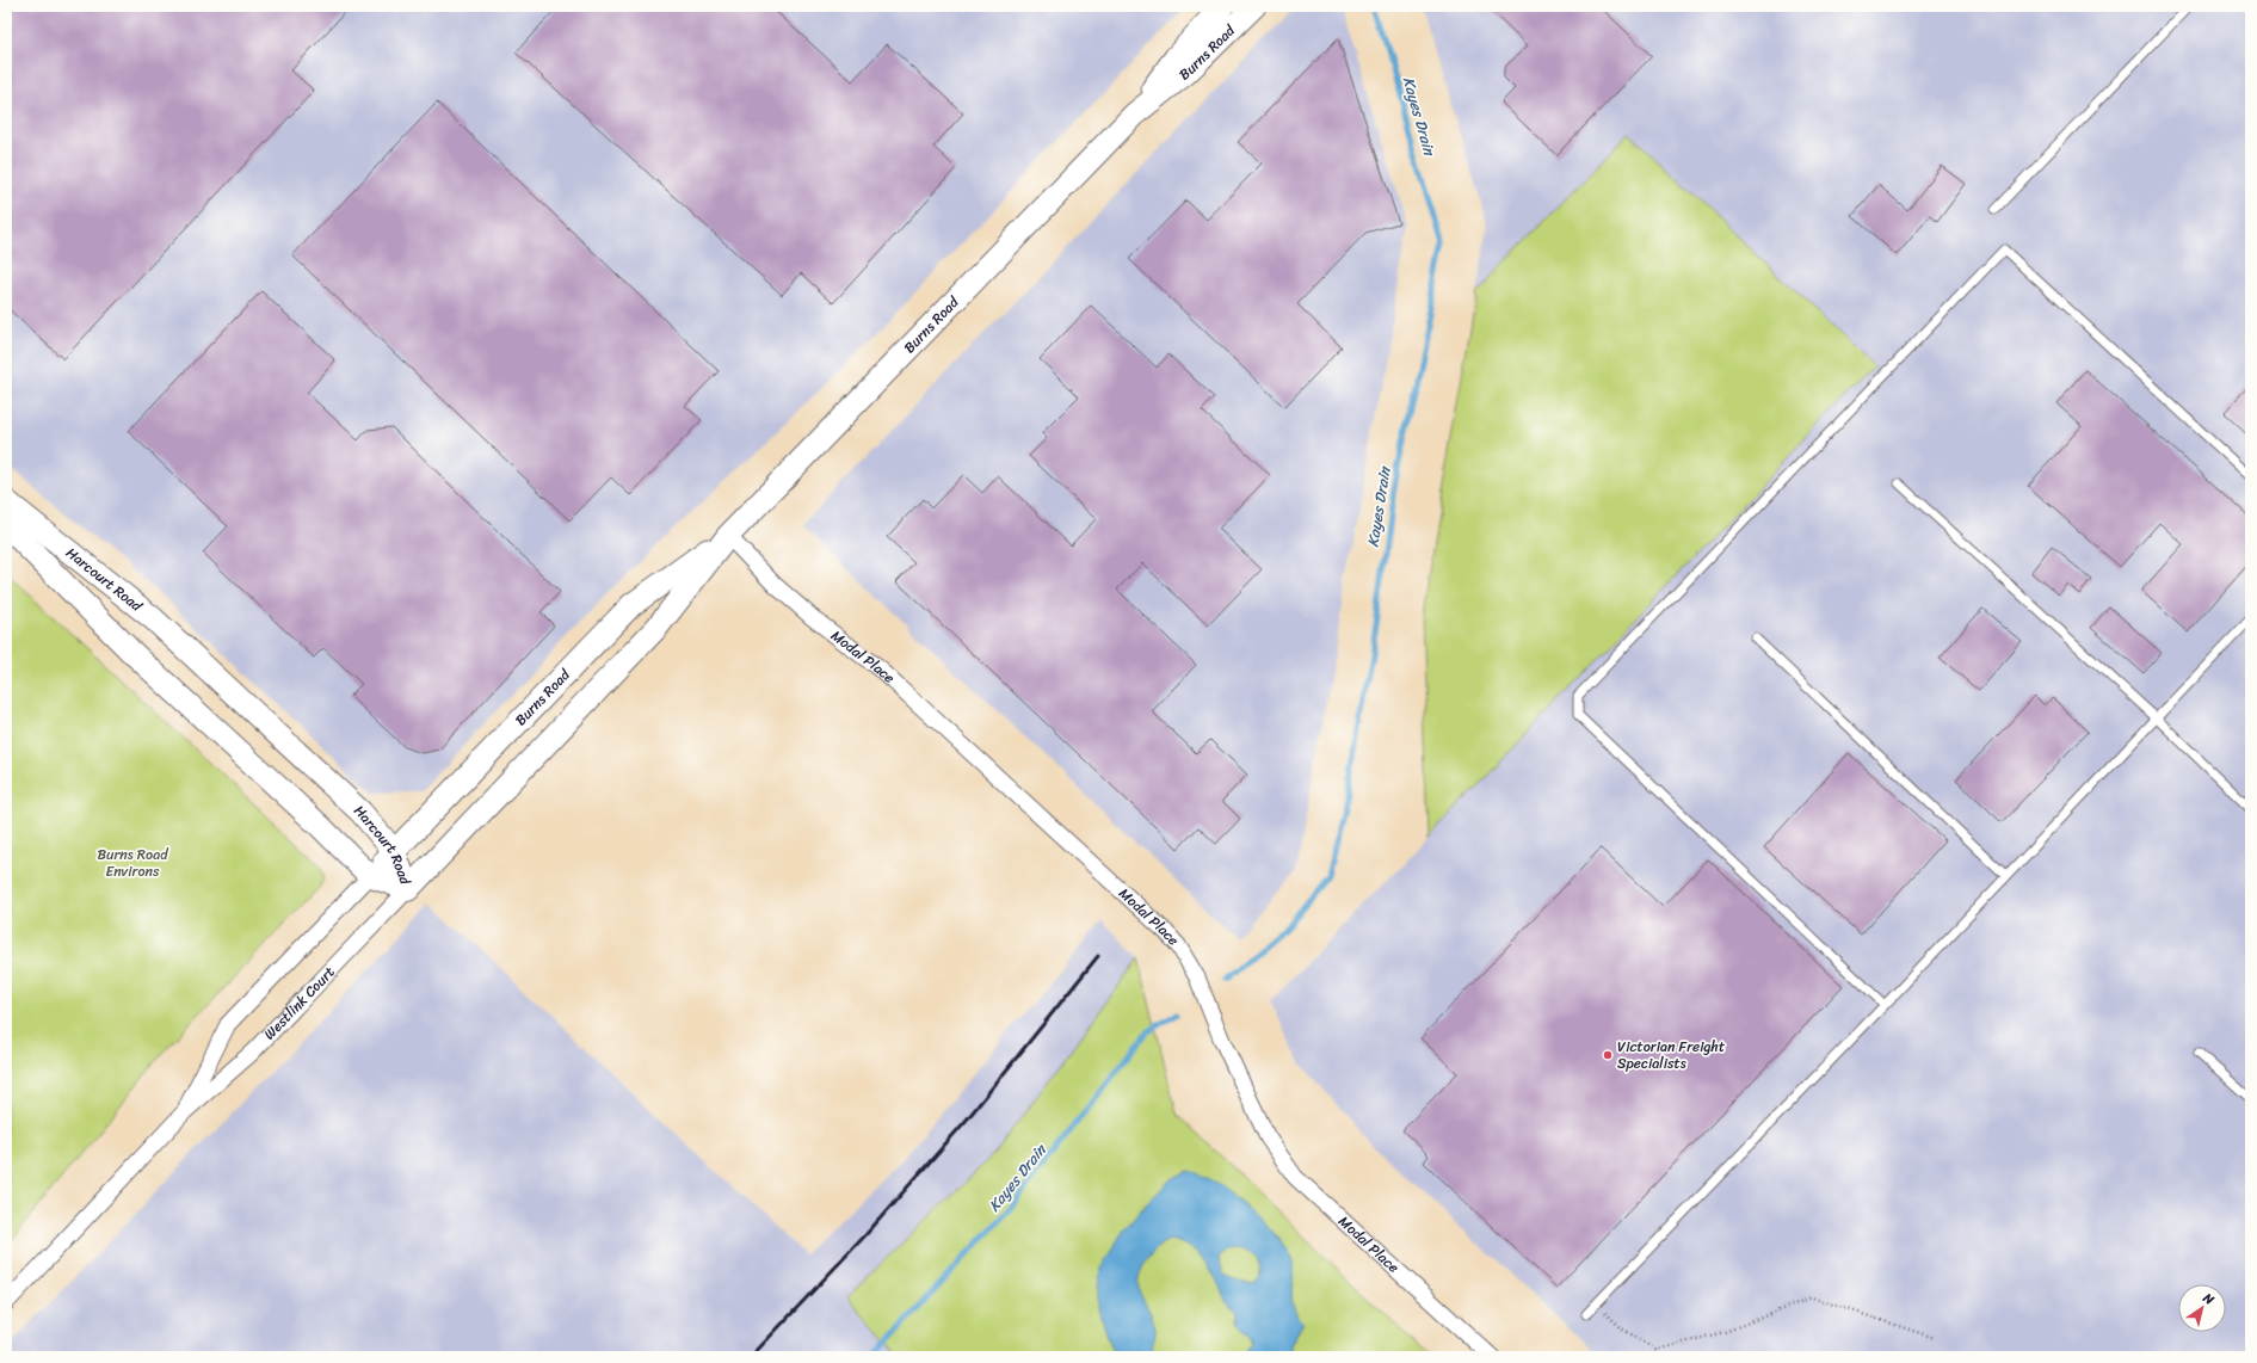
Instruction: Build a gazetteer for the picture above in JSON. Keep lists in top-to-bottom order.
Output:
{
  "streets": {
    "street": [
      "Burns Road",
      "Harcourt Road",
      "Modal Place",
      "Westlink Court"
    ]
  },
  "crossings": [
    ["Burns Road", "Harcourt Road"],
    ["Burns Road", "Modal Place"],
    ["Burns Road", "Westlink Court"],
    ["Harcourt Road", "Westlink Court"]
  ],
  "water": ["Kayes Drain"],
  "parks": ["Burns Road Environs"],
  "places": ["Victorian Freight Specialists"],
  "north": "top right"
}
